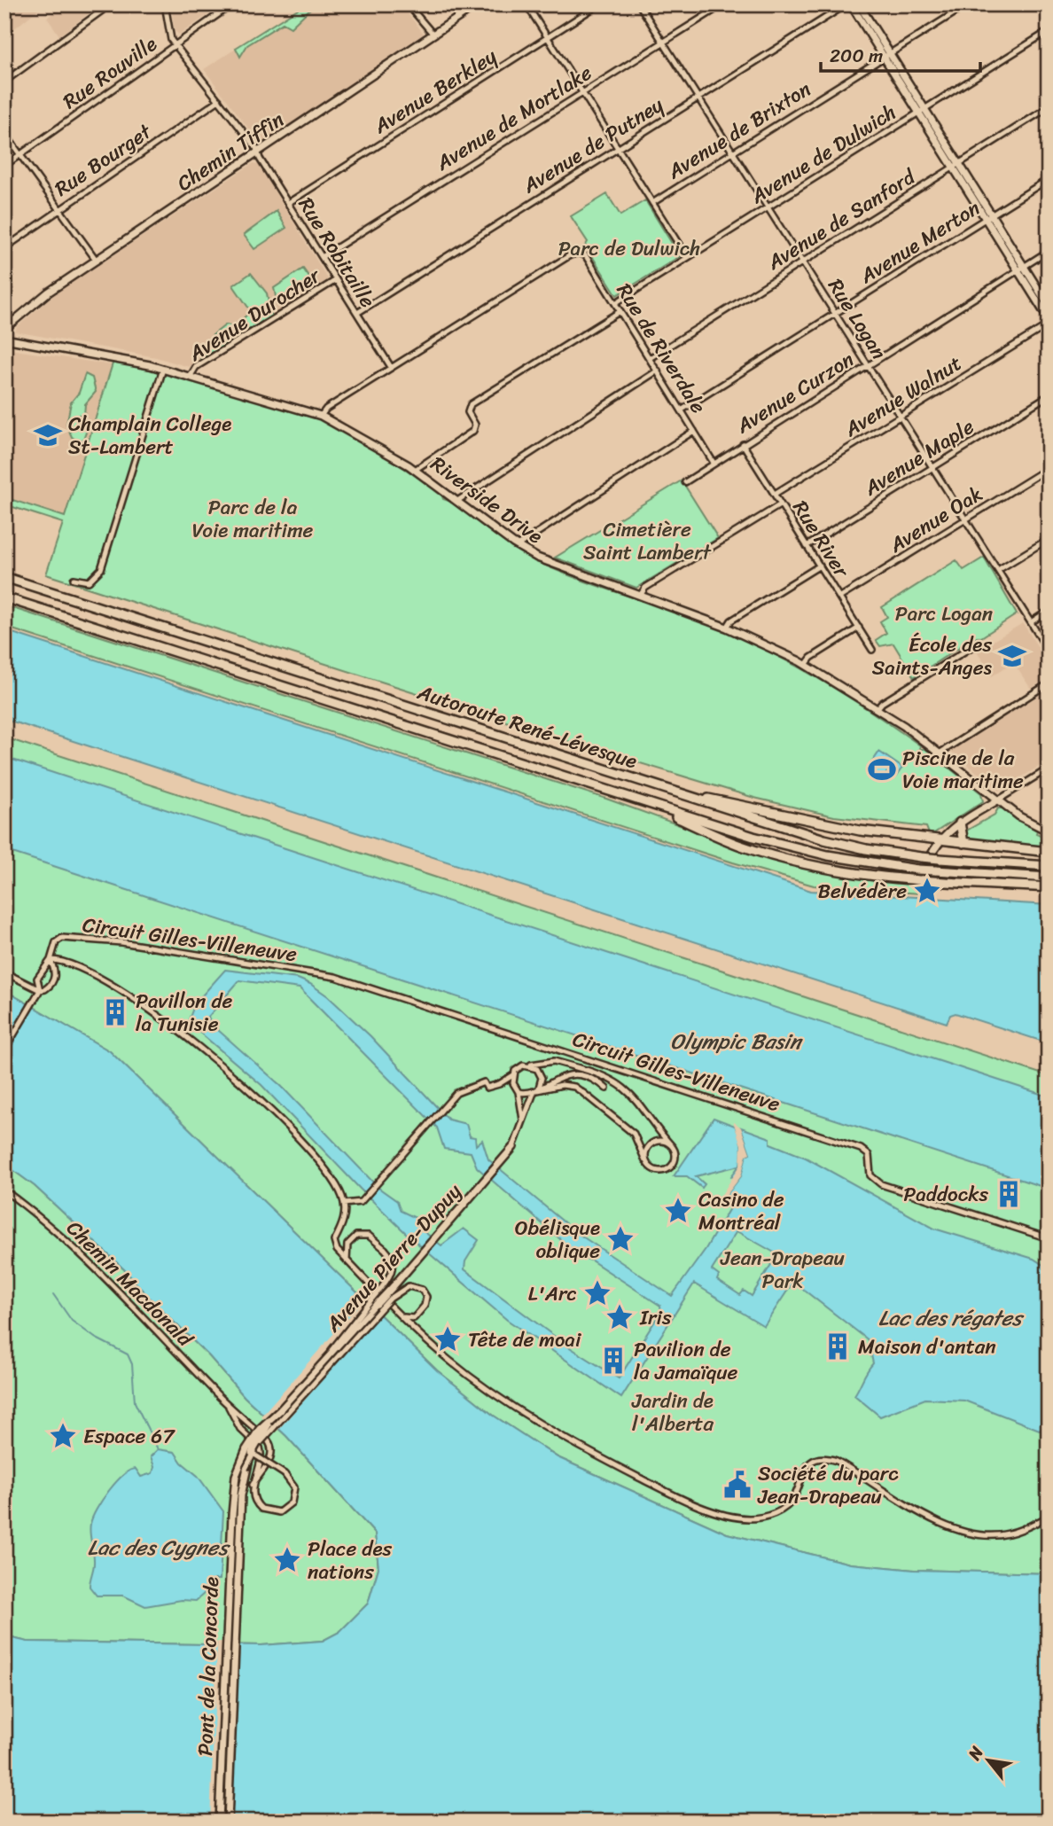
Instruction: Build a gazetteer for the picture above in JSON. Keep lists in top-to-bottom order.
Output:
{
  "streets": {
    "highway": ["Autoroute René-Lévesque"],
    "street": [
      "Rue Rouville",
      "Avenue Berkley",
      "Avenue de Mortlake",
      "Avenue de Brixton",
      "Avenue de Putney",
      "Chemin Tiffin",
      "Avenue de Dulwich",
      "Rue Bourget",
      "Avenue de Sanford",
      "Avenue Merton",
      "Rue Robitaille",
      "Avenue Durocher",
      "Rue Logan",
      "Rue de Riverdale",
      "Avenue Curzon",
      "Avenue Walnut",
      "Avenue Maple",
      "Riverside Drive",
      "Avenue Oak",
      "Rue River",
      "Circuit Gilles-Villeneuve",
      "Avenue Pierre-Dupuy",
      "Chemin Macdonald",
      "Pont de la Concorde"
    ]
  },
  "crossings": [
    ["Rue Rouville", "Rue Robitaille"],
    ["Avenue Berkley", "Rue Robitaille"],
    ["Avenue de Mortlake", "Rue Robitaille"],
    ["Avenue de Mortlake", "Rue Logan"],
    ["Avenue de Brixton", "Rue Logan"],
    ["Avenue de Putney", "Rue Robitaille"],
    ["Avenue de Putney", "Rue Logan"],
    ["Chemin Tiffin", "Rue Robitaille"],
    ["Avenue de Dulwich", "Rue Logan"],
    ["Avenue de Dulwich", "Rue de Riverdale"],
    ["Rue Bourget", "Rue Robitaille"],
    ["Avenue de Sanford", "Rue Logan"],
    ["Avenue de Sanford", "Rue de Riverdale"],
    ["Avenue Merton", "Rue Logan"],
    ["Avenue Merton", "Rue de Riverdale"],
    ["Rue Robitaille", "Avenue Durocher"],
    ["Rue Robitaille", "Rue de Riverdale"],
    ["Avenue Durocher", "Riverside Drive"],
    ["Rue Logan", "Avenue Curzon"],
    ["Rue Logan", "Avenue Walnut"],
    ["Rue Logan", "Avenue Maple"],
    ["Rue Logan", "Avenue Oak"],
    ["Rue de Riverdale", "Avenue Curzon"],
    ["Avenue Curzon", "Rue River"],
    ["Avenue Walnut", "Rue River"],
    ["Avenue Maple", "Rue River"],
    ["Avenue Oak", "Rue River"],
    ["Avenue Pierre-Dupuy", "Pont de la Concorde"]
  ],
  "water": ["Olympic Basin", "Lac des régates", "Lac des Cygnes"],
  "parks": [
    "Parc de Dulwich",
    "Parc de la Voie maritime",
    "Cimetière Saint Lambert",
    "Parc Logan",
    "Jean-Drapeau Park",
    "Jardin de l'Alberta"
  ],
  "places": {
    "school or university": ["Champlain College St-Lambert", "École des Saints-Anges"],
    "sports": ["Piscine de la Voie maritime"],
    "place": [
      "Belvédère",
      "Casino de Montréal",
      "Obélisque oblique",
      "L'Arc",
      "Iris",
      "Tête de moai",
      "Espace 67",
      "Place des nations"
    ],
    "building": [
      "Pavillon de la Tunisie",
      "Paddocks",
      "Maison d'antan",
      "Pavilion de la Jamaïque"
    ],
    "public building": ["Société du parc Jean-Drapeau"]
  },
  "scale_bar": "200 m",
  "north": "top left"
}
